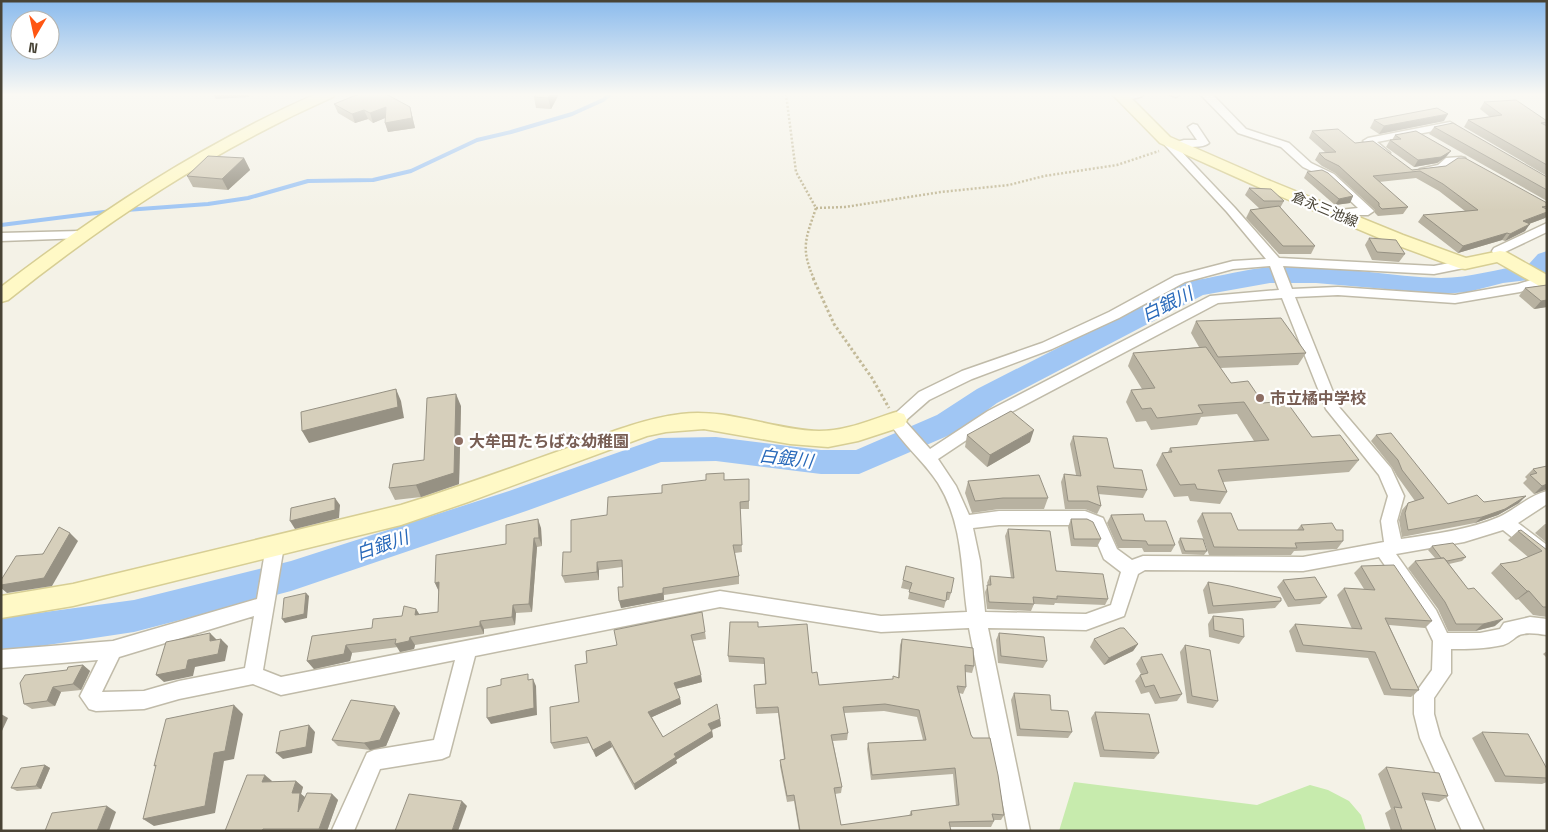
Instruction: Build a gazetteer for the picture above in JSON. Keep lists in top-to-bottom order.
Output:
{
  "streets": {
    "street": ["倉永三池線"]
  },
  "water": ["白銀川"],
  "places": ["市立橘中学校", "大牟田たちばな幼稚園"],
  "north": "bottom"
}
